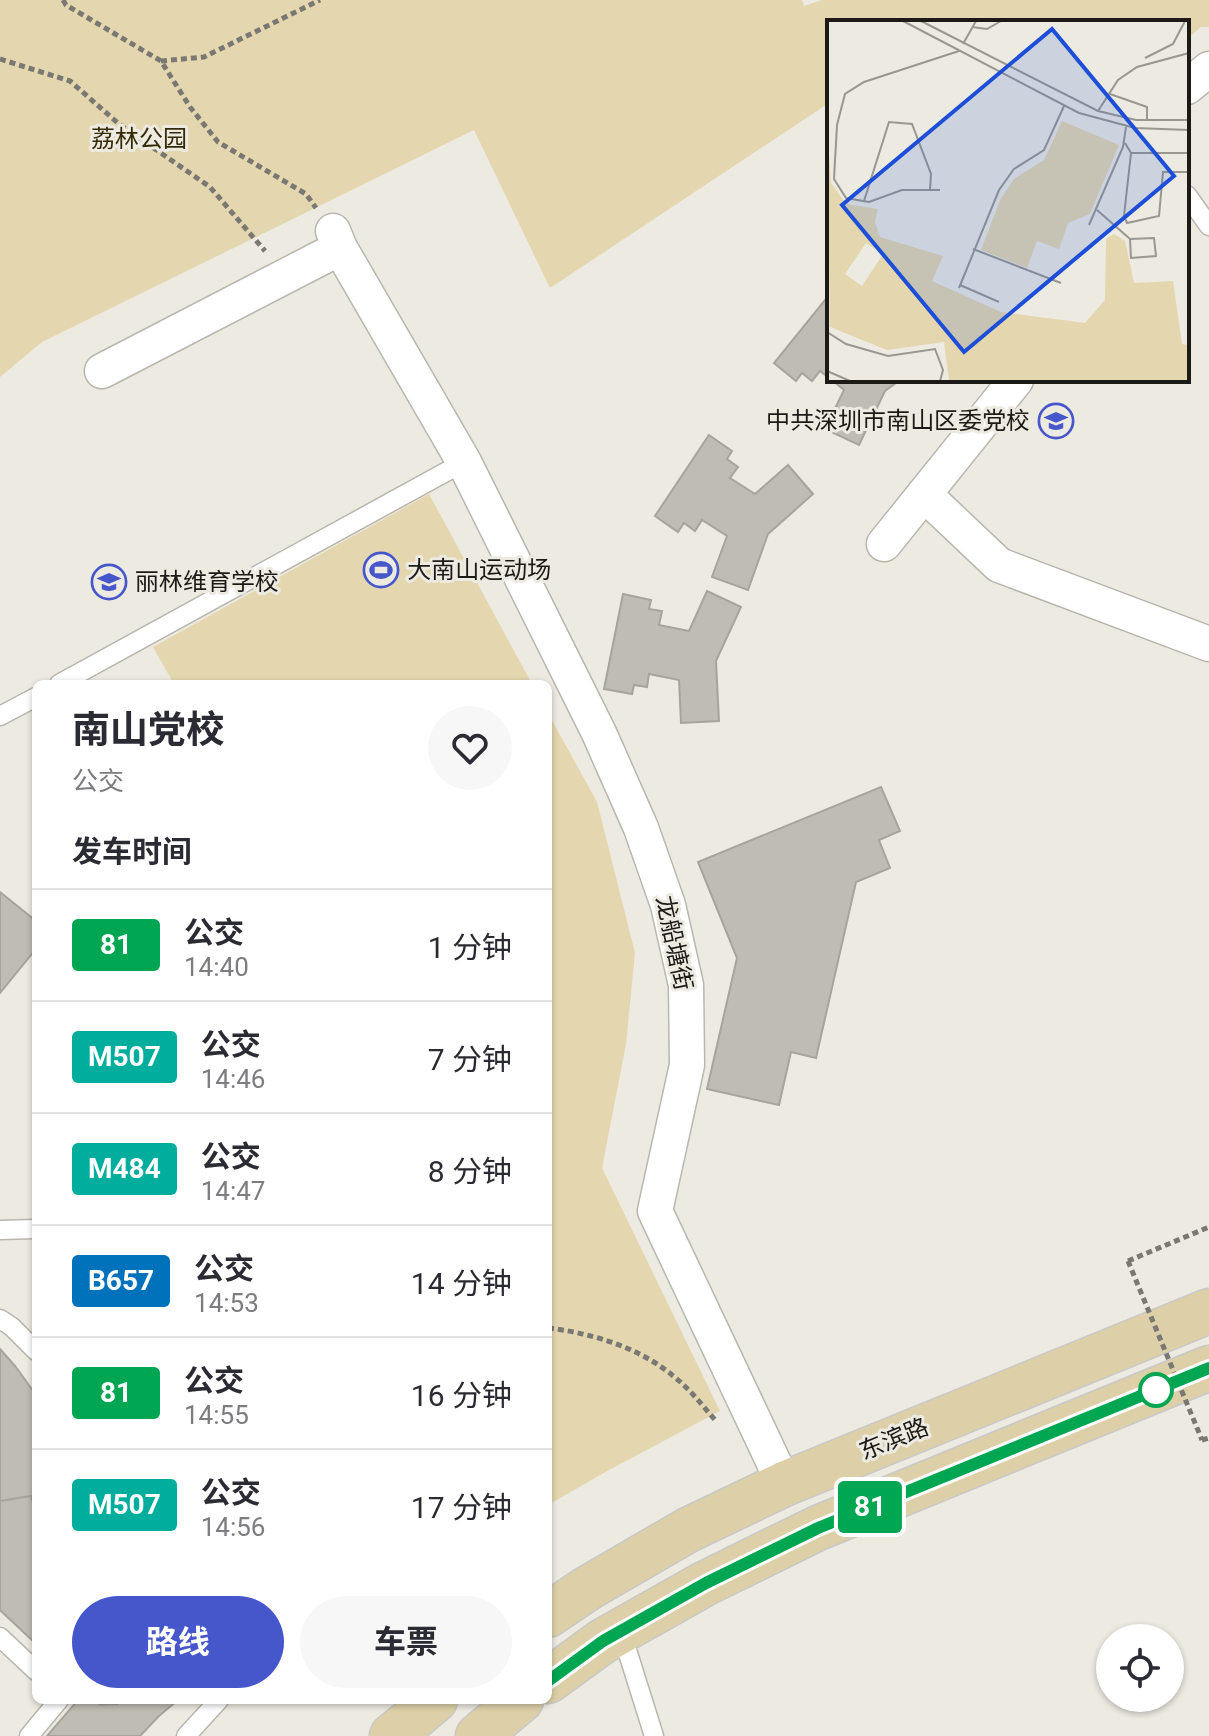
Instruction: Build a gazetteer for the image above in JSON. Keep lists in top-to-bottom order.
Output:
{
  "streets": {
    "main road": ["东滨路"],
    "street": ["龙船塘街"]
  },
  "crossings": [
    ["龙船塘街", "东滨路"]
  ],
  "parks": ["荔林公园"],
  "places": {
    "school or university": ["中共深圳市南山区委党校", "丽林维育学校"],
    "sports": ["大南山运动场"]
  },
  "lines": ["bus line 81"],
  "page": {
    "on_map": "81",
    "heading": [
      ["南山党校", "公交"],
      "发车时间"
    ],
    "list": [
      {
        "mark": "81",
        "name": "公交",
        "note": "14:40",
        "value": "1 分钟"
      },
      {
        "mark": "M507",
        "name": "公交",
        "note": "14:46",
        "value": "7 分钟"
      },
      {
        "mark": "M484",
        "name": "公交",
        "note": "14:47",
        "value": "8 分钟"
      },
      {
        "mark": "B657",
        "name": "公交",
        "note": "14:53",
        "value": "14 分钟"
      },
      {
        "mark": "81",
        "name": "公交",
        "note": "14:55",
        "value": "16 分钟"
      },
      {
        "mark": "M507",
        "name": "公交",
        "note": "14:56",
        "value": "17 分钟"
      }
    ],
    "buttons": ["路线", "车票"]
  }
}
